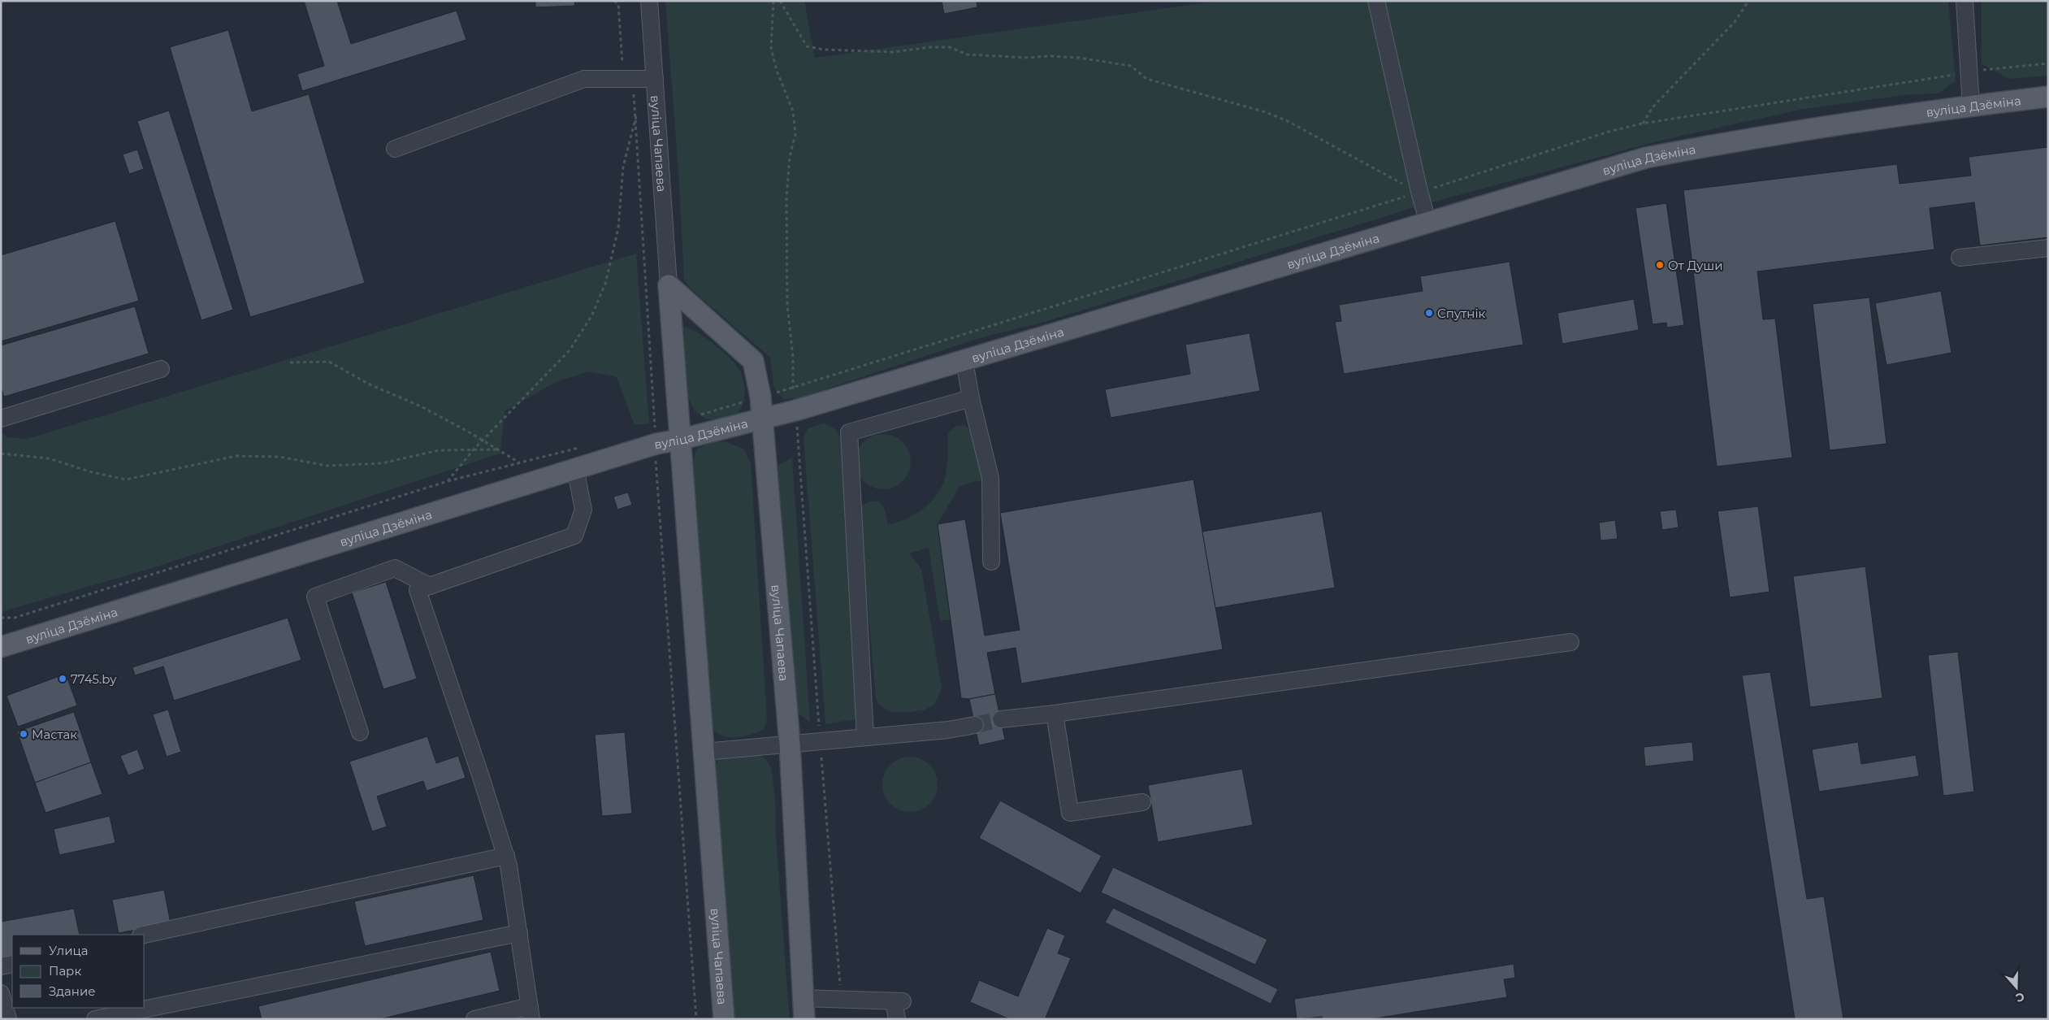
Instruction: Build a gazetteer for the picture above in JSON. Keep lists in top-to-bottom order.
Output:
{
  "streets": {
    "main road": ["вуліца Дзёміна", "вуліца Чапаева"]
  },
  "crossings": [
    ["вуліца Дзёміна", "вуліца Чапаева"]
  ],
  "places": [
    "От Души",
    "Спутнік",
    "7745.by",
    "Мастак"
  ],
  "legend": ["Улица", "Парк", "Здание"],
  "north": "bottom"
}
